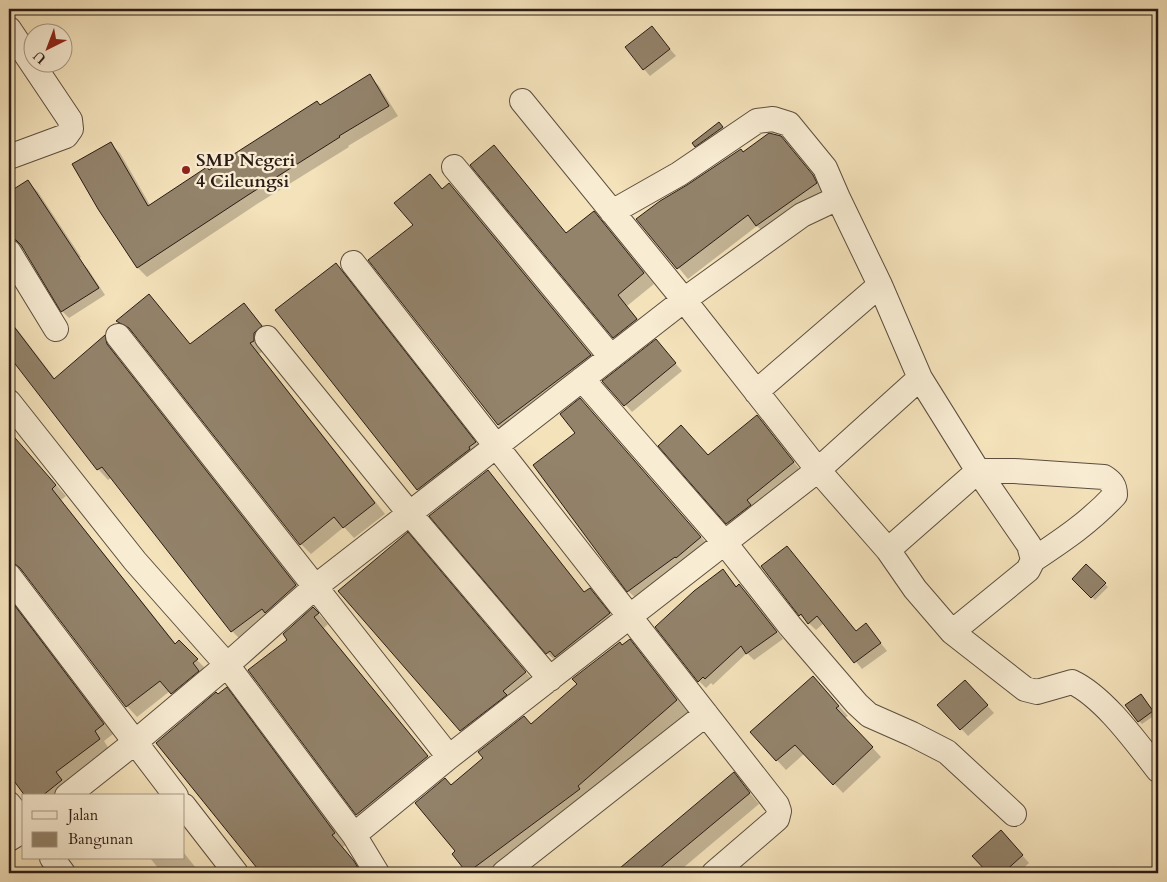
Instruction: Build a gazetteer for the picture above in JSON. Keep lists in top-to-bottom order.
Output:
{
  "places": ["SMP Negeri 4 Cileungsi"],
  "legend": ["Jalan", "Bangunan"],
  "north": "bottom left"
}
